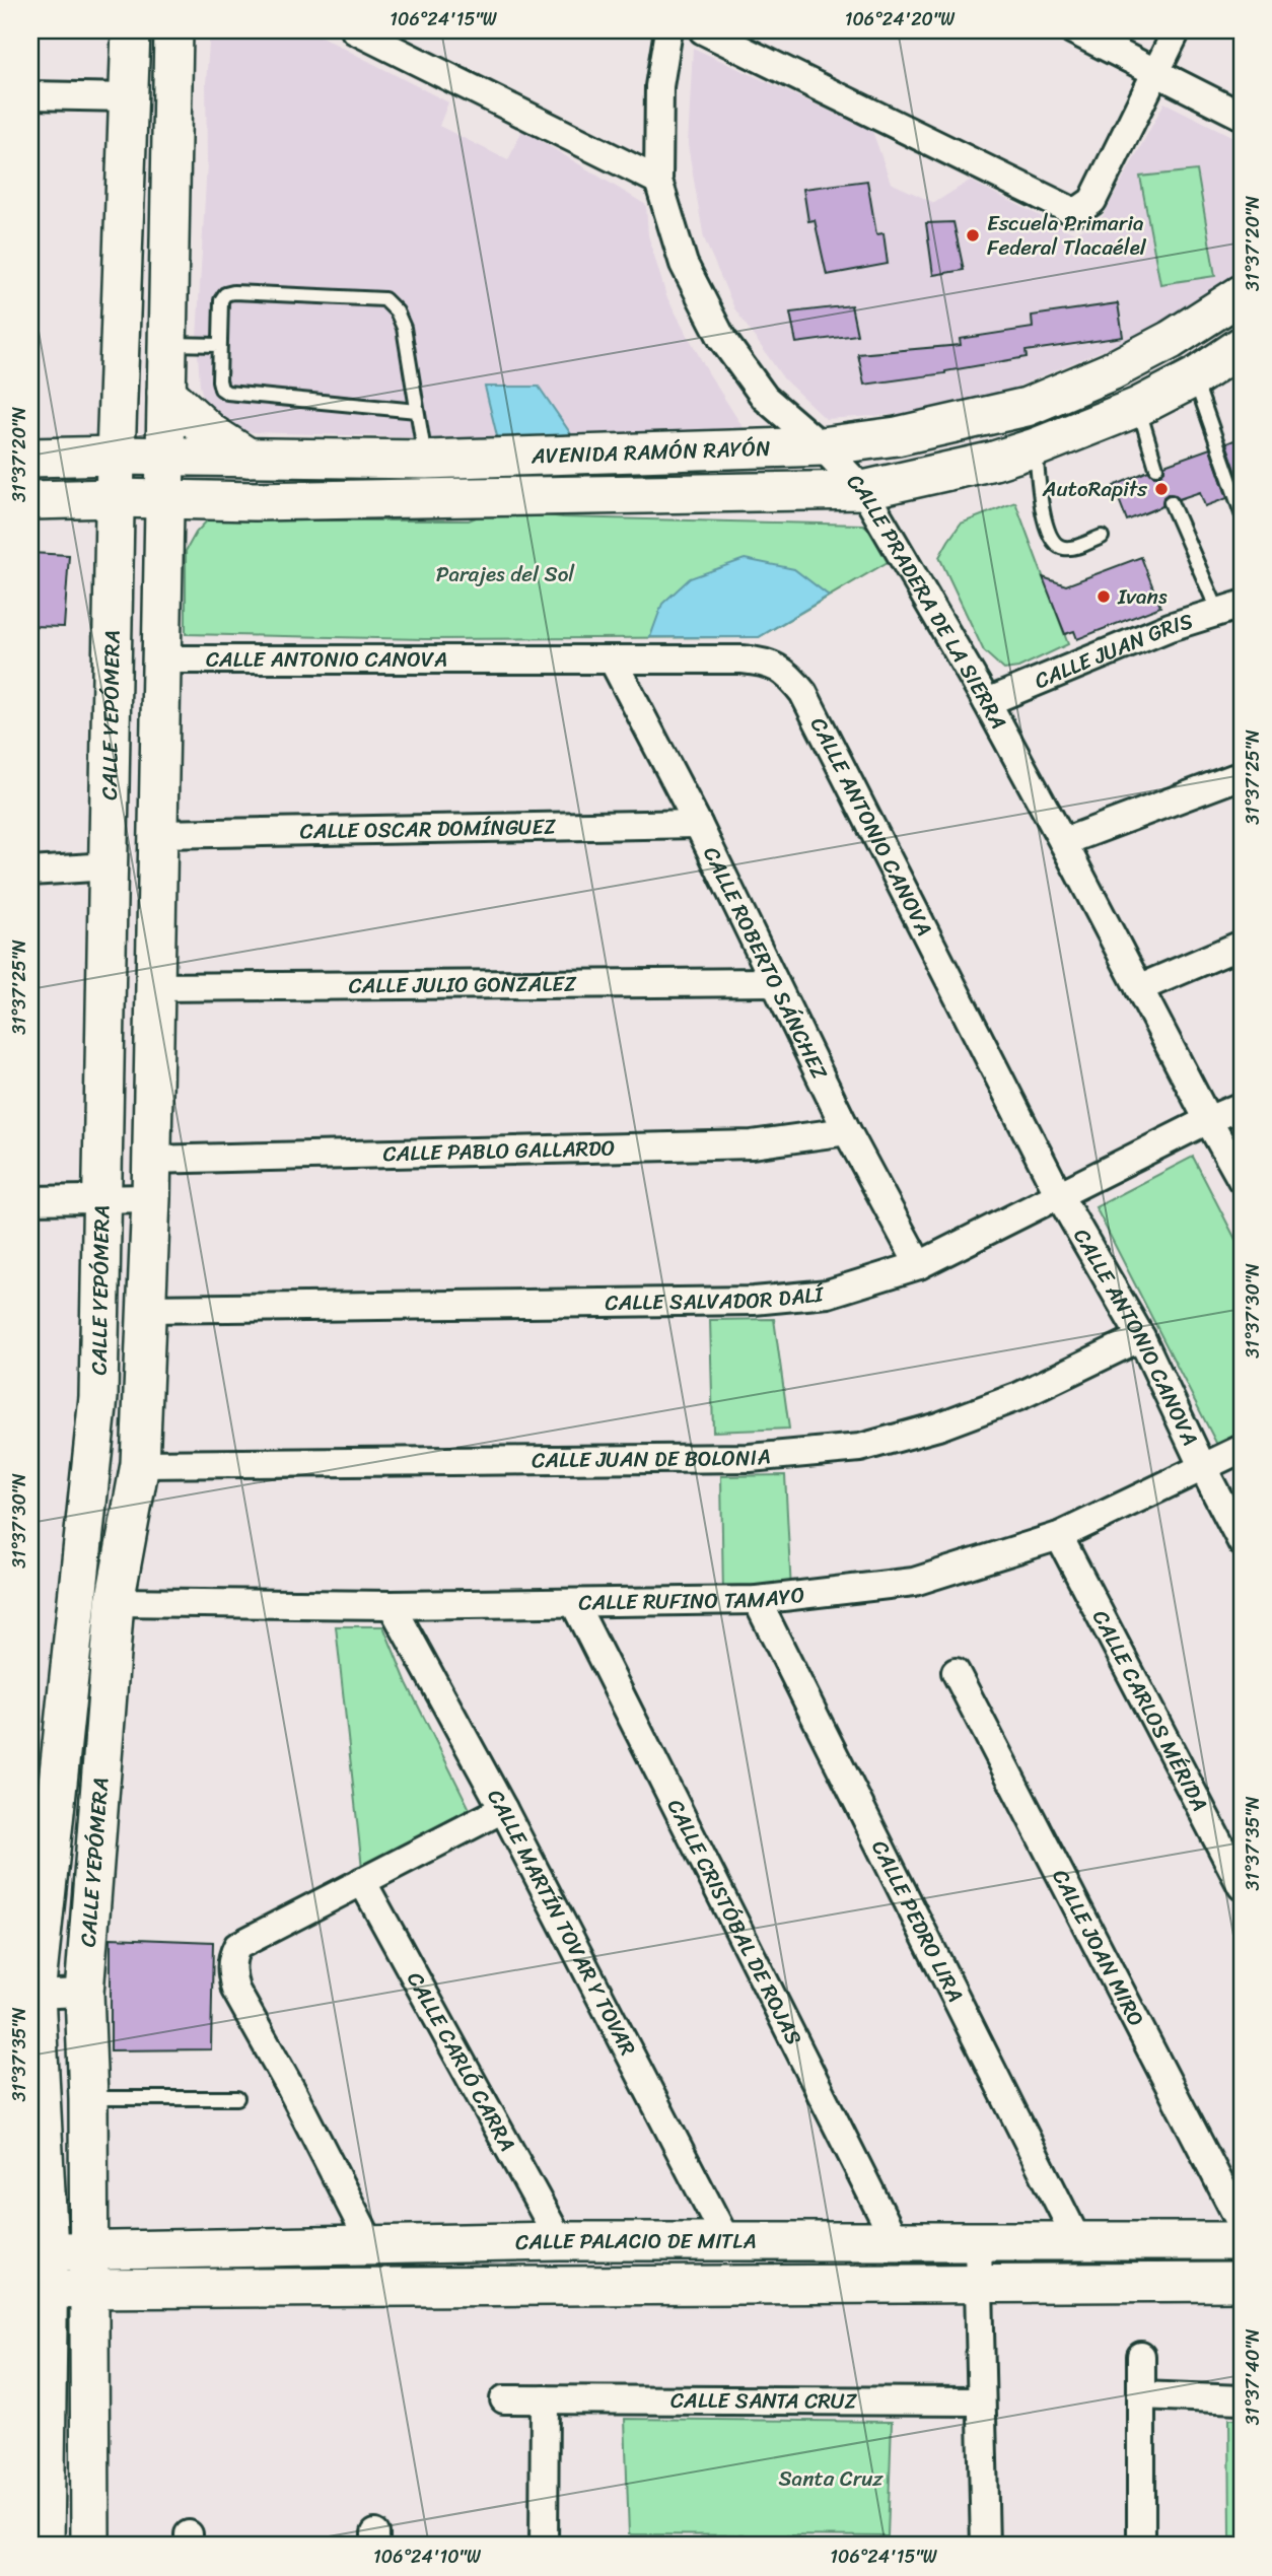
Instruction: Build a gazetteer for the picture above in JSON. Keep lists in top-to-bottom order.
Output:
{
  "streets": {
    "main road": ["AVENIDA RAMÓN RAYÓN", "CALLE YEPÓMERA", "CALLE PALACIO DE MITLA"],
    "street": [
      "CALLE PRADERA DE LA SIERRA",
      "CALLE JUAN GRIS",
      "CALLE ANTONIO CANOVA",
      "CALLE OSCAR DOMÍNGUEZ",
      "CALLE ROBERTO SÁNCHEZ",
      "CALLE JULIO GONZÁLEZ",
      "CALLE PABLO GALLARDO",
      "CALLE SALVADOR DALÍ",
      "CALLE JUAN DE BOLONIA",
      "CALLE RUFINO TAMAYO",
      "CALLE CARLOS MÉRIDA",
      "CALLE PEDRO LIRA",
      "CALLE MARTÍN TOVAR Y TOVAR",
      "CALLE CRISTÓBAL DE ROJAS",
      "CALLE JOAN MIRO",
      "CALLE CARLÓ CARRA",
      "CALLE SANTA CRUZ"
    ]
  },
  "crossings": [
    ["AVENIDA RAMÓN RAYÓN", "CALLE PRADERA DE LA SIERRA"],
    ["AVENIDA RAMÓN RAYÓN", "CALLE YEPÓMERA"],
    ["CALLE PRADERA DE LA SIERRA", "CALLE JUAN GRIS"],
    ["CALLE PRADERA DE LA SIERRA", "CALLE SALVADOR DALÍ"],
    ["CALLE ANTONIO CANOVA", "CALLE YEPÓMERA"],
    ["CALLE ANTONIO CANOVA", "CALLE ROBERTO SÁNCHEZ"],
    ["CALLE ANTONIO CANOVA", "CALLE SALVADOR DALÍ"],
    ["CALLE ANTONIO CANOVA", "CALLE JUAN DE BOLONIA"],
    ["CALLE ANTONIO CANOVA", "CALLE RUFINO TAMAYO"],
    ["CALLE YEPÓMERA", "CALLE OSCAR DOMÍNGUEZ"],
    ["CALLE YEPÓMERA", "CALLE JULIO GONZÁLEZ"],
    ["CALLE YEPÓMERA", "CALLE PABLO GALLARDO"],
    ["CALLE YEPÓMERA", "CALLE SALVADOR DALÍ"],
    ["CALLE YEPÓMERA", "CALLE JUAN DE BOLONIA"],
    ["CALLE YEPÓMERA", "CALLE RUFINO TAMAYO"],
    ["CALLE YEPÓMERA", "CALLE PALACIO DE MITLA"],
    ["CALLE OSCAR DOMÍNGUEZ", "CALLE ROBERTO SÁNCHEZ"],
    ["CALLE ROBERTO SÁNCHEZ", "CALLE JULIO GONZÁLEZ"],
    ["CALLE ROBERTO SÁNCHEZ", "CALLE PABLO GALLARDO"],
    ["CALLE ROBERTO SÁNCHEZ", "CALLE SALVADOR DALÍ"],
    ["CALLE RUFINO TAMAYO", "CALLE CARLOS MÉRIDA"],
    ["CALLE RUFINO TAMAYO", "CALLE PEDRO LIRA"],
    ["CALLE RUFINO TAMAYO", "CALLE MARTÍN TOVAR Y TOVAR"],
    ["CALLE RUFINO TAMAYO", "CALLE CRISTÓBAL DE ROJAS"],
    ["CALLE PEDRO LIRA", "CALLE PALACIO DE MITLA"],
    ["CALLE MARTÍN TOVAR Y TOVAR", "CALLE PALACIO DE MITLA"],
    ["CALLE CRISTÓBAL DE ROJAS", "CALLE PALACIO DE MITLA"],
    ["CALLE CARLÓ CARRA", "CALLE PALACIO DE MITLA"]
  ],
  "parks": ["Parajes del Sol", "Santa Cruz"],
  "places": ["Escuela Primaria Federal Tlacaélel", "AutoRapits", "Ivans"],
  "coordinates": [
    "106°24'15\"W",
    "106°24'20\"W",
    "31°37'20\"N",
    "31°37'25\"N",
    "31°37'30\"N",
    "31°37'35\"N",
    "31°37'40\"N",
    "106°24'10\"W"
  ]
}
